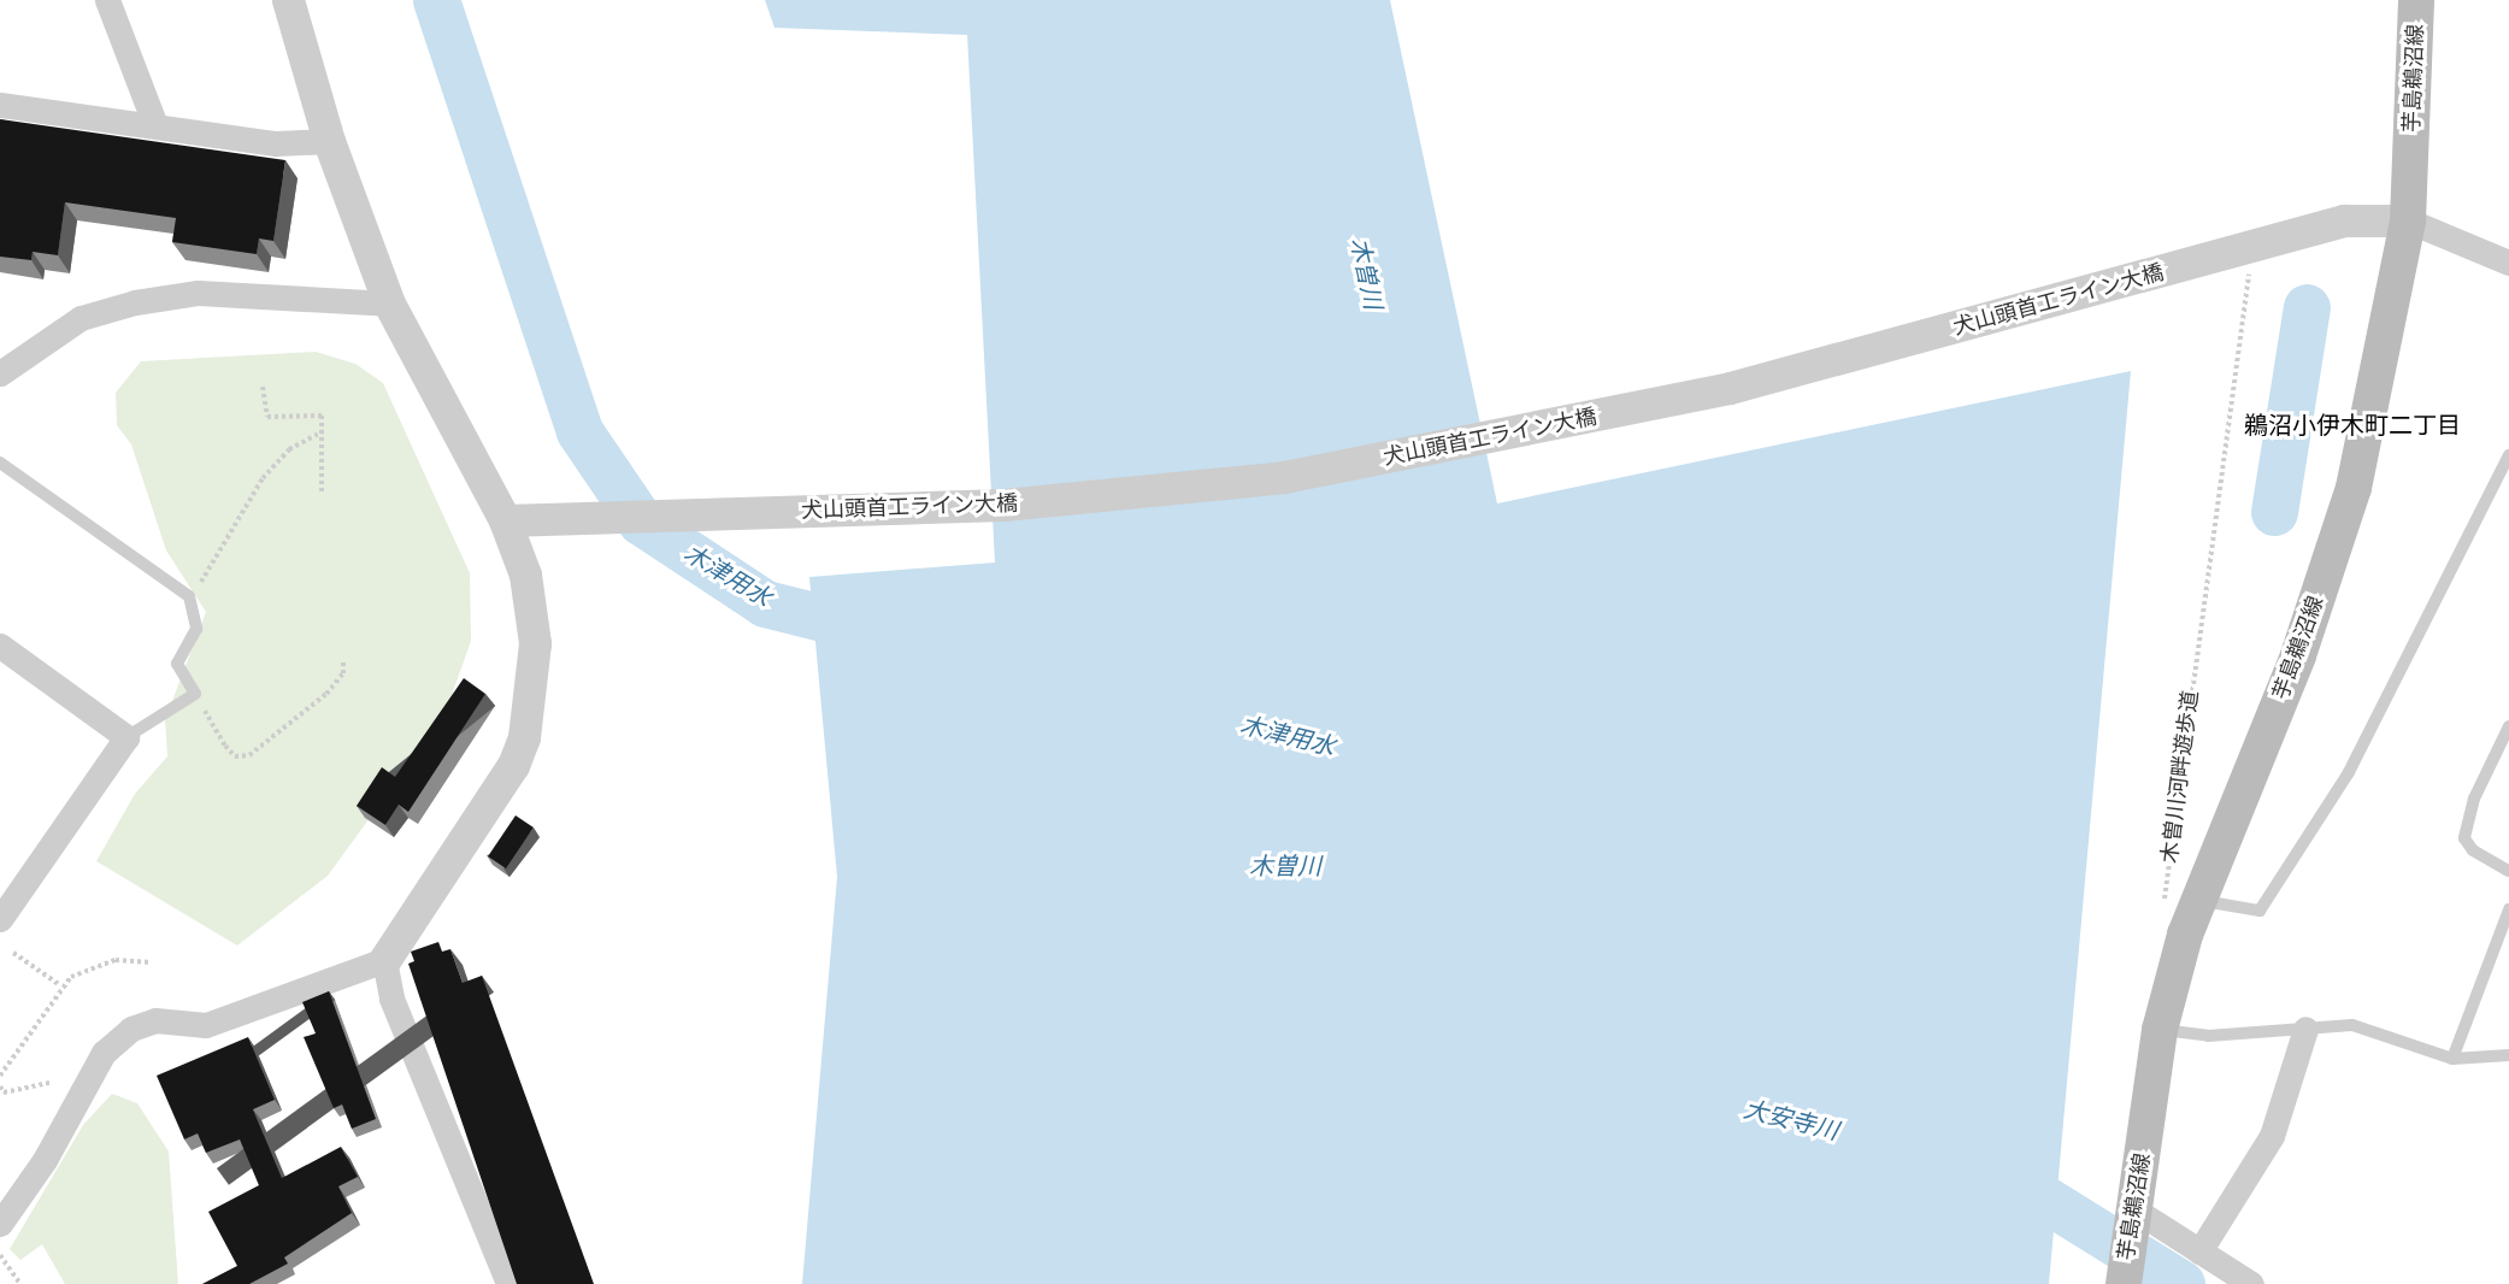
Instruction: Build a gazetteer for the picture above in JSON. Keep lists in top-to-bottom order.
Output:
{
  "streets": {
    "main road": ["芋島鵜沼線"],
    "street": ["犬山頭首工ライン大橋"],
    "path": ["木曽川河畔遊歩道"]
  },
  "crossings": [
    ["芋島鵜沼線", "犬山頭首工ライン大橋"]
  ],
  "districts": ["鵜沼小伊木町二丁目"],
  "water": ["木曽川", "木津用水", "大安寺川"]
}
